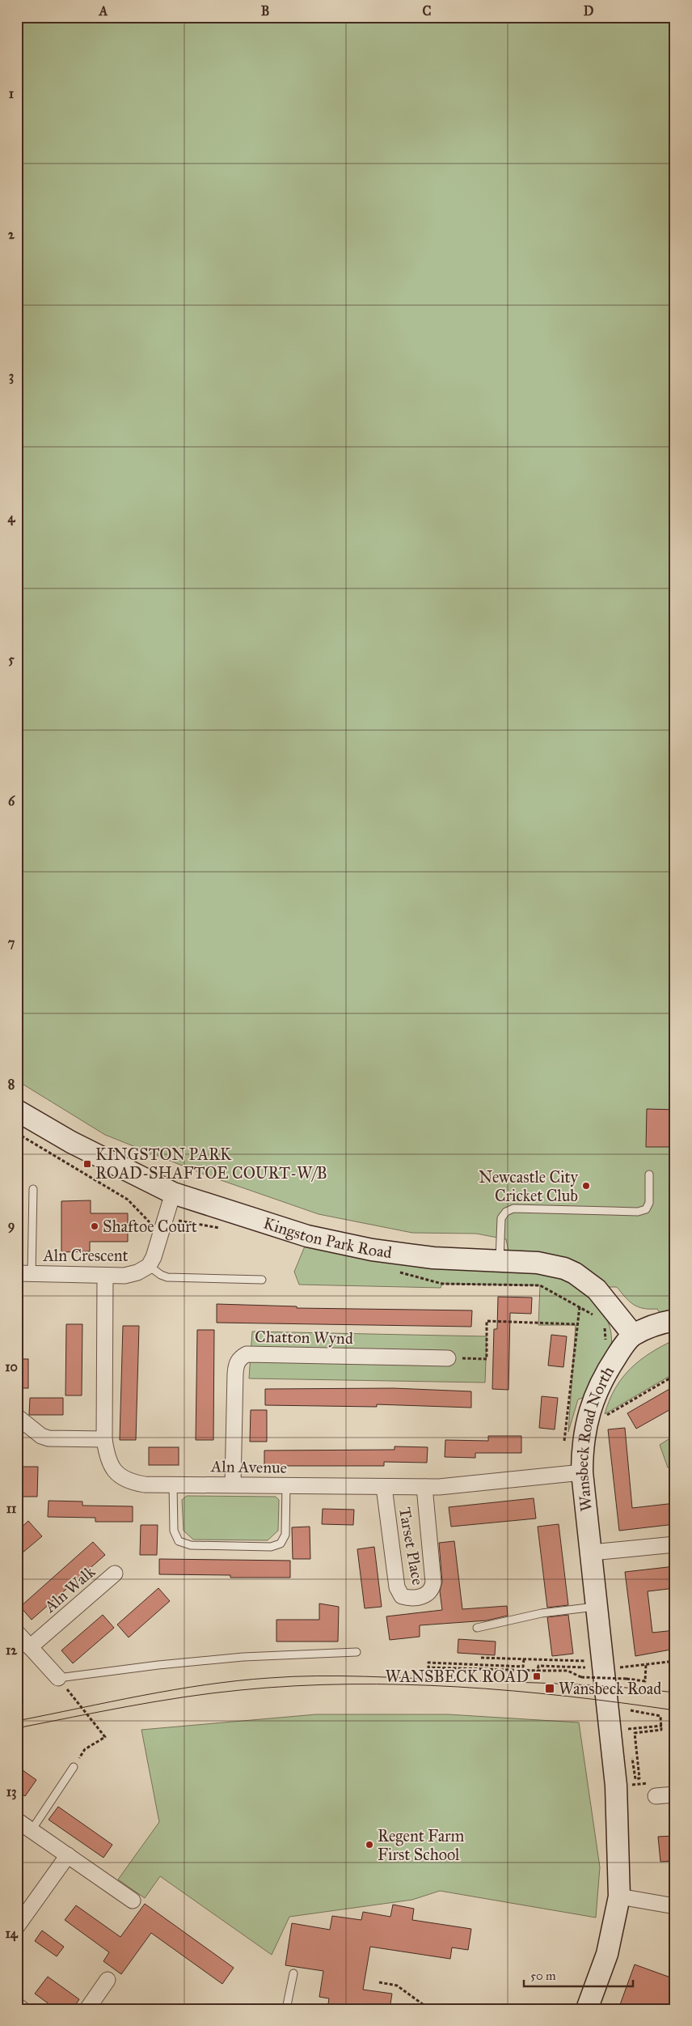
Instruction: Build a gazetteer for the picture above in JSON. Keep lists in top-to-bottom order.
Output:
{
  "streets": {
    "street": [
      "Kingston Park Road",
      "Aln Crescent",
      "Chatton Wynd",
      "Wansbeck Road North",
      "Aln Avenue",
      "Tarset Place",
      "Aln Walk"
    ]
  },
  "crossings": [
    ["Kingston Park Road", "Aln Crescent"],
    ["Kingston Park Road", "Wansbeck Road North"],
    ["Aln Crescent", "Aln Avenue"],
    ["Chatton Wynd", "Aln Avenue"],
    ["Wansbeck Road North", "Aln Avenue"],
    ["Aln Avenue", "Tarset Place"]
  ],
  "places": {
    "transit": ["KINGSTON PARK ROAD-SHAFTOE COURT-W/B", "WANSBECK ROAD", "Wansbeck Road"],
    "other": ["Newcastle City Cricket Club", "Shaftoe Court", "Regent Farm First School"]
  },
  "scale_bar": "50 m",
  "grid": {
    "columns": [
      "A",
      "B",
      "C",
      "D"
    ],
    "rows": [
      "1",
      "2",
      "3",
      "4",
      "5",
      "6",
      "7",
      "8",
      "9",
      "10",
      "11",
      "12",
      "13",
      "14"
    ]
  }
}
